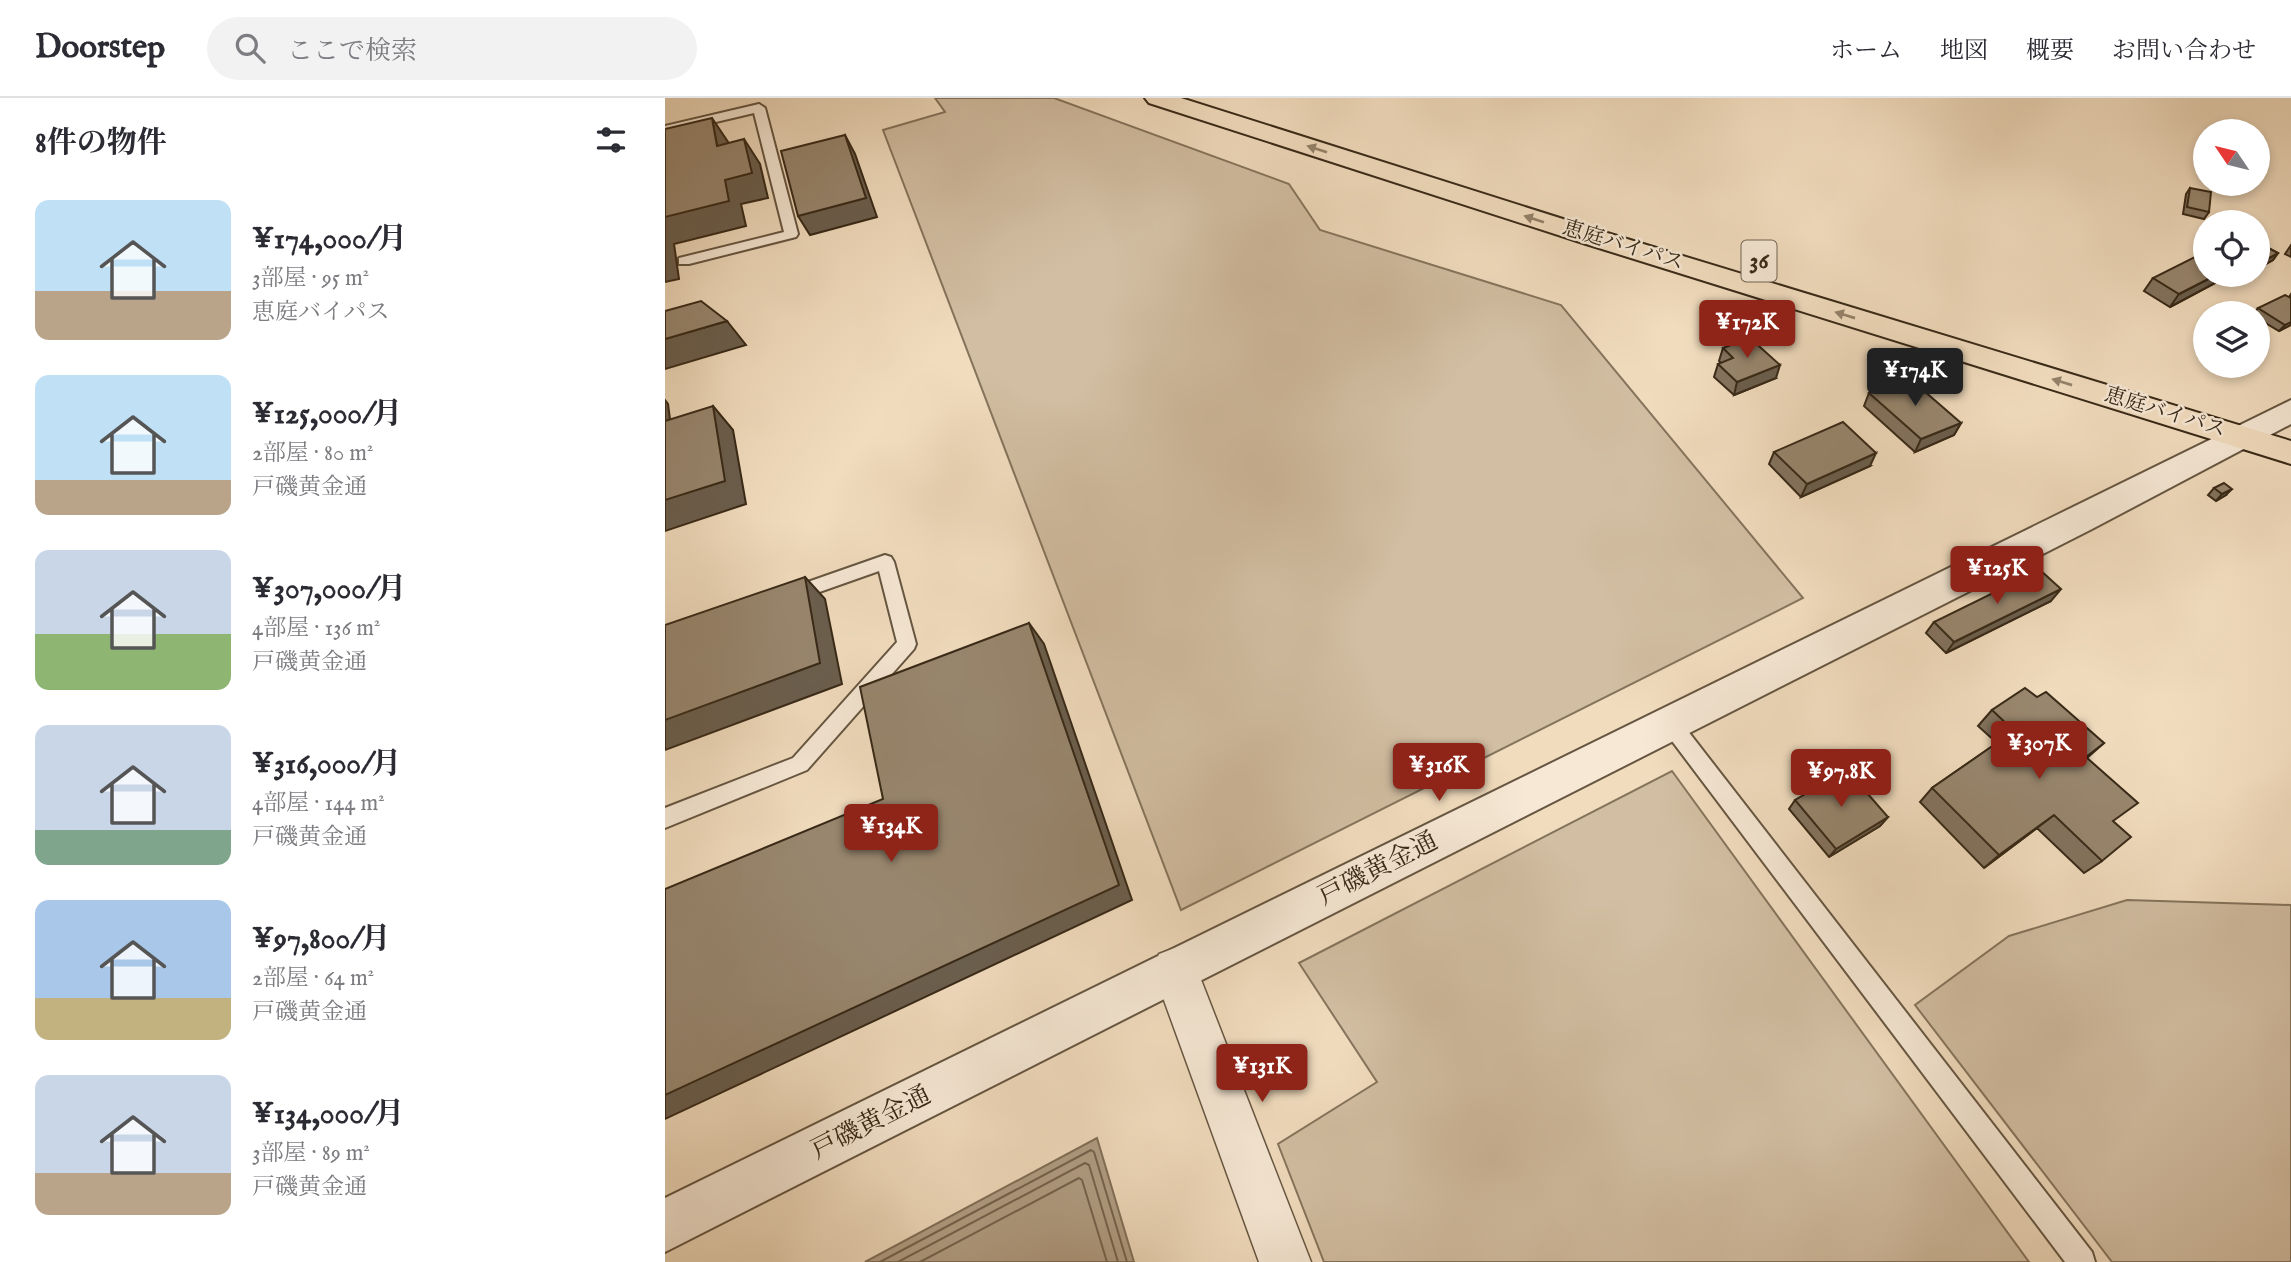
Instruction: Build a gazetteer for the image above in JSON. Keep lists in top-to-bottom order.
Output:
{
  "streets": {
    "highway": ["恵庭バイパス", "36"],
    "street": ["戸磯黄金通"]
  },
  "crossings": [
    ["恵庭バイパス", "戸磯黄金通"]
  ],
  "north": "top left",
  "page": {
    "header": "Doorstep",
    "search": "ここで検索",
    "nav": [
      "ホーム",
      "地図",
      "概要",
      "お問い合わせ"
    ],
    "heading": "8件の物件",
    "list": [
      {
        "name": "¥174,000/月",
        "note": "3部屋 · 95 m² · 恵庭バイパス"
      },
      {
        "name": "¥125,000/月",
        "note": "2部屋 · 80 m² · 戸磯黄金通"
      },
      {
        "name": "¥307,000/月",
        "note": "4部屋 · 136 m² · 戸磯黄金通"
      },
      {
        "name": "¥316,000/月",
        "note": "4部屋 · 144 m² · 戸磯黄金通"
      },
      {
        "name": "¥97,800/月",
        "note": "2部屋 · 64 m² · 戸磯黄金通"
      },
      {
        "name": "¥134,000/月",
        "note": "3部屋 · 89 m² · 戸磯黄金通"
      }
    ],
    "price": [
      "¥172K",
      "¥174K",
      "¥125K",
      "¥307K",
      "¥316K",
      "¥97.8K",
      "¥134K",
      "¥131K"
    ]
  }
}
